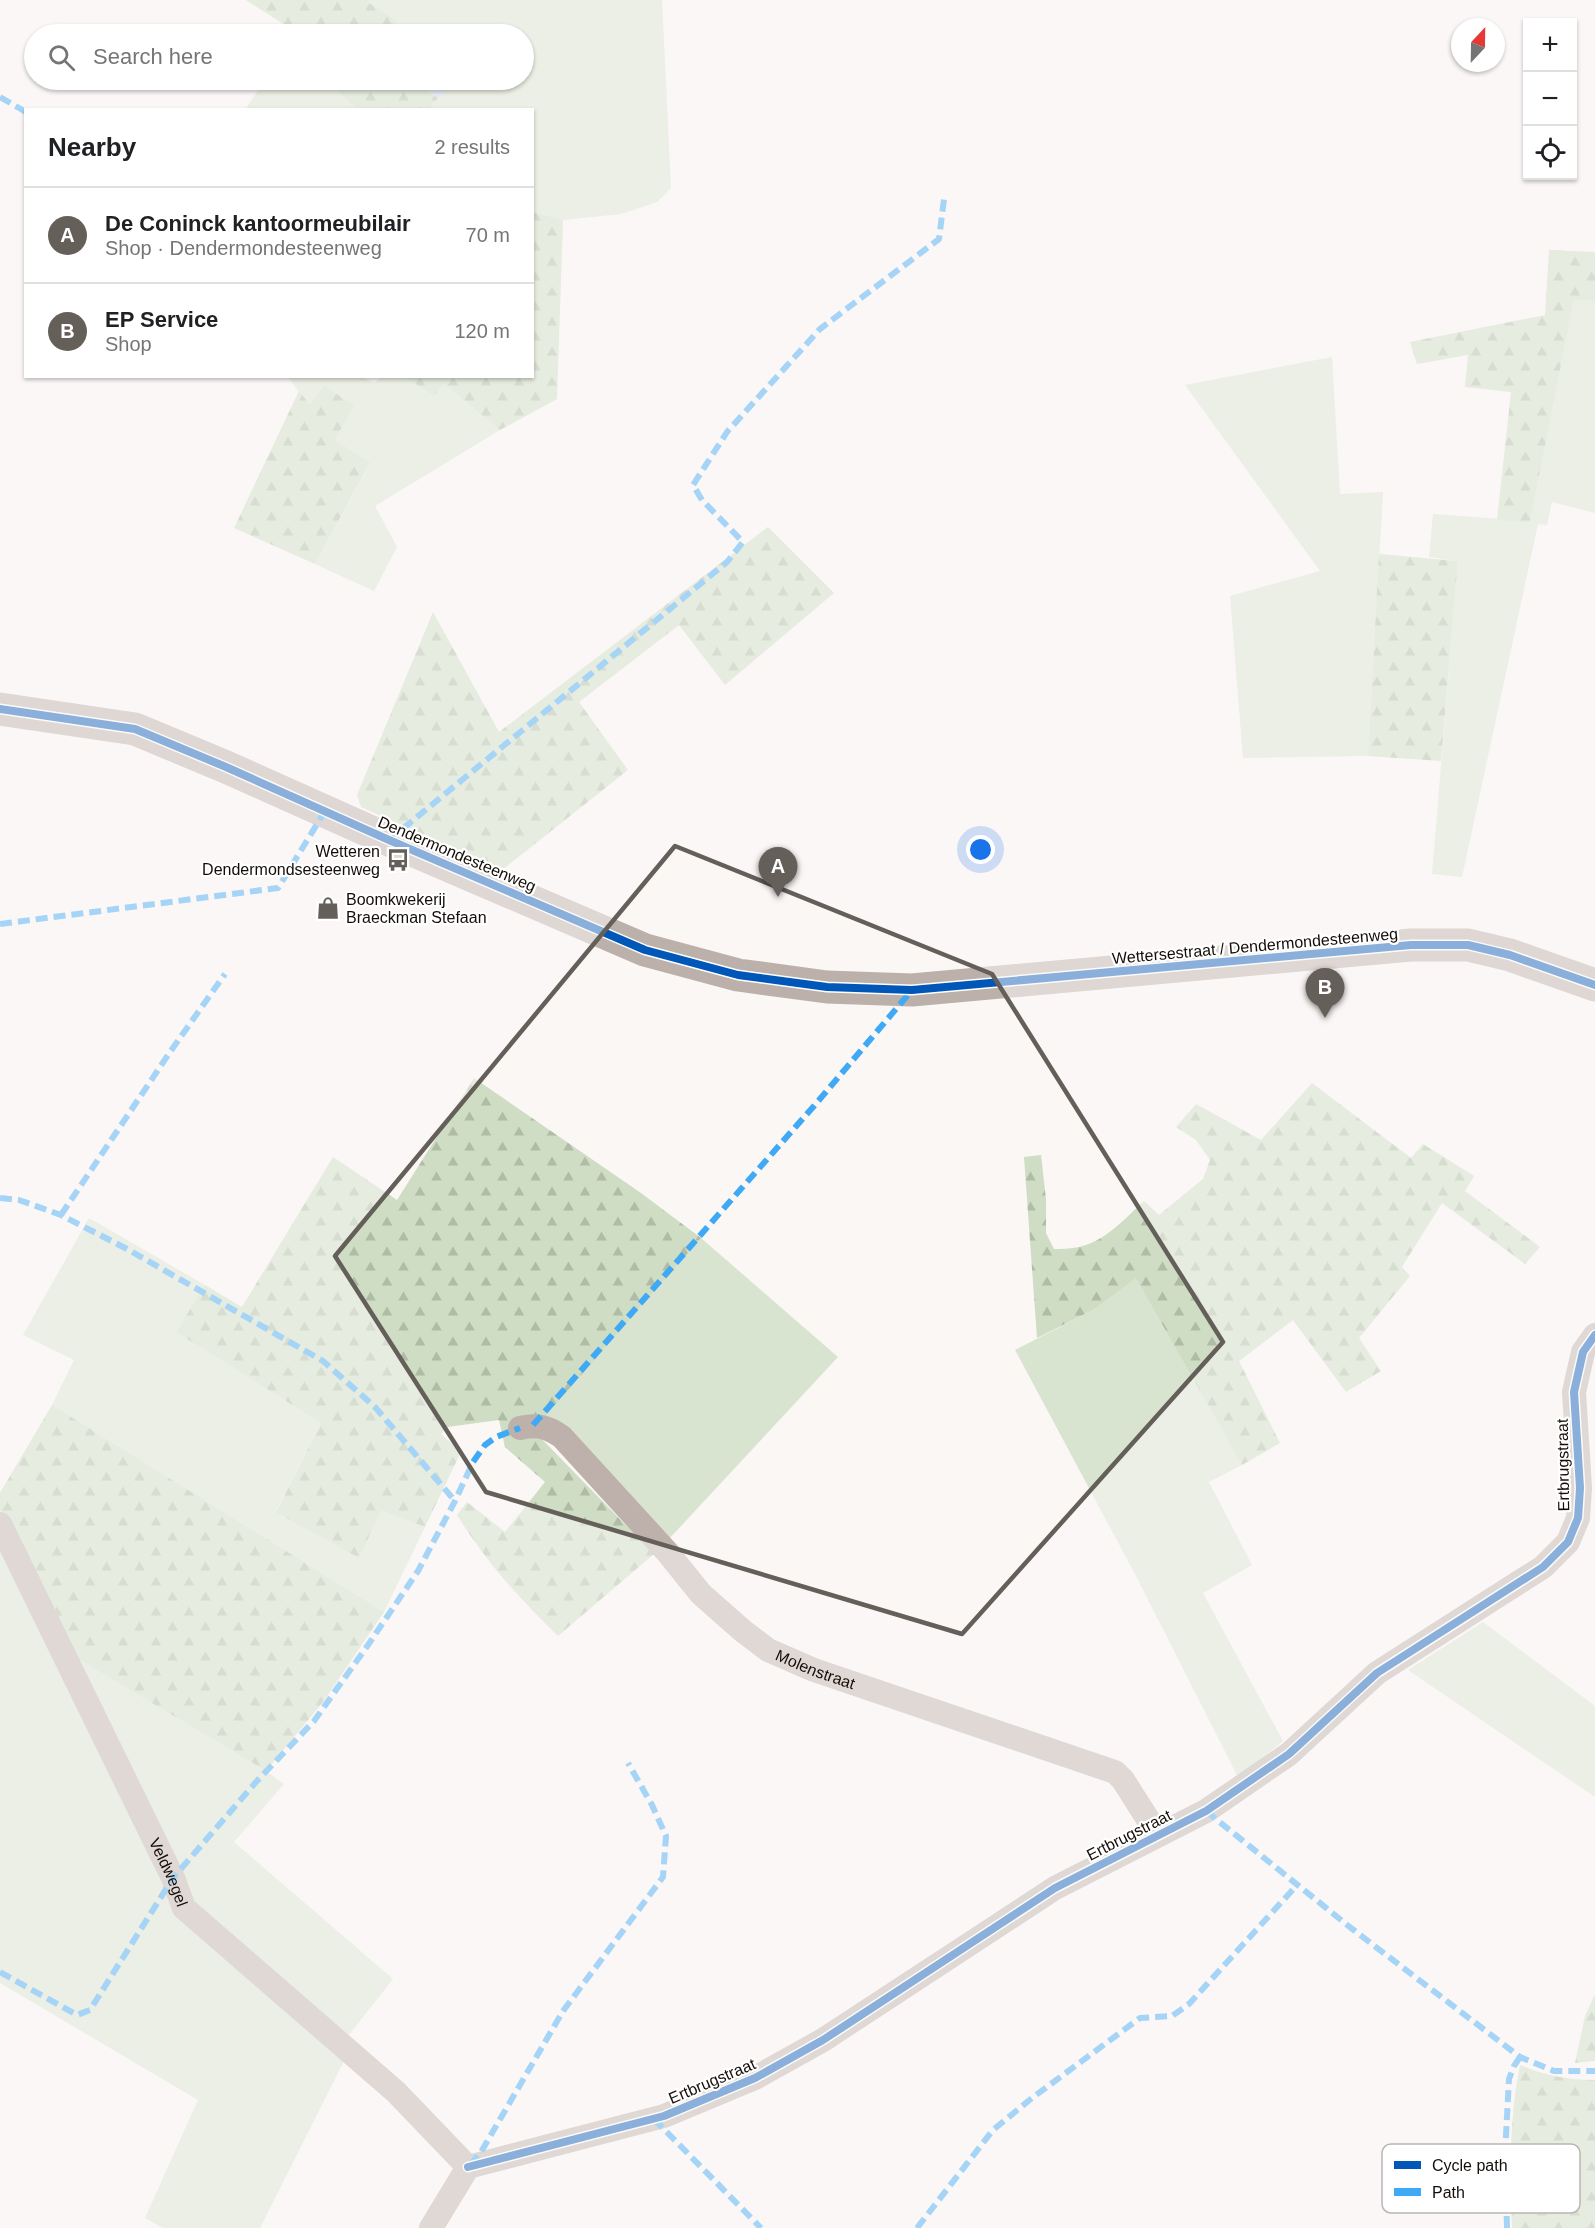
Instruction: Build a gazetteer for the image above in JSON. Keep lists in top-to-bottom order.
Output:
{
  "streets": {
    "main road": ["Dendermondesteenweg", "Wettersestraat / Dendermondesteenweg"],
    "street": ["Ertbrugstraat", "Molenstraat", "Veldwegel"]
  },
  "crossings": [
    ["Dendermondesteenweg", "Wettersestraat / Dendermondesteenweg"],
    ["Ertbrugstraat", "Molenstraat"],
    ["Ertbrugstraat", "Veldwegel"]
  ],
  "places": {
    "bus stop": ["Wetteren Dendermondsesteenweg"],
    "shop": ["Boomkwekerij Braeckman Stefaan"]
  },
  "legend": ["Cycle path", "Path"],
  "north": "top",
  "page": {
    "map_buttons": ["+", "−"],
    "search": "Search here",
    "heading": ["Nearby", "2 results"],
    "list": [
      {
        "mark": "A",
        "name": "De Coninck kantoormeubilair",
        "note": "Shop · Dendermondesteenweg",
        "value": "70 m"
      },
      {
        "mark": "B",
        "name": "EP Service",
        "note": "Shop",
        "value": "120 m"
      }
    ],
    "pins": ["A", "B"]
  }
}
